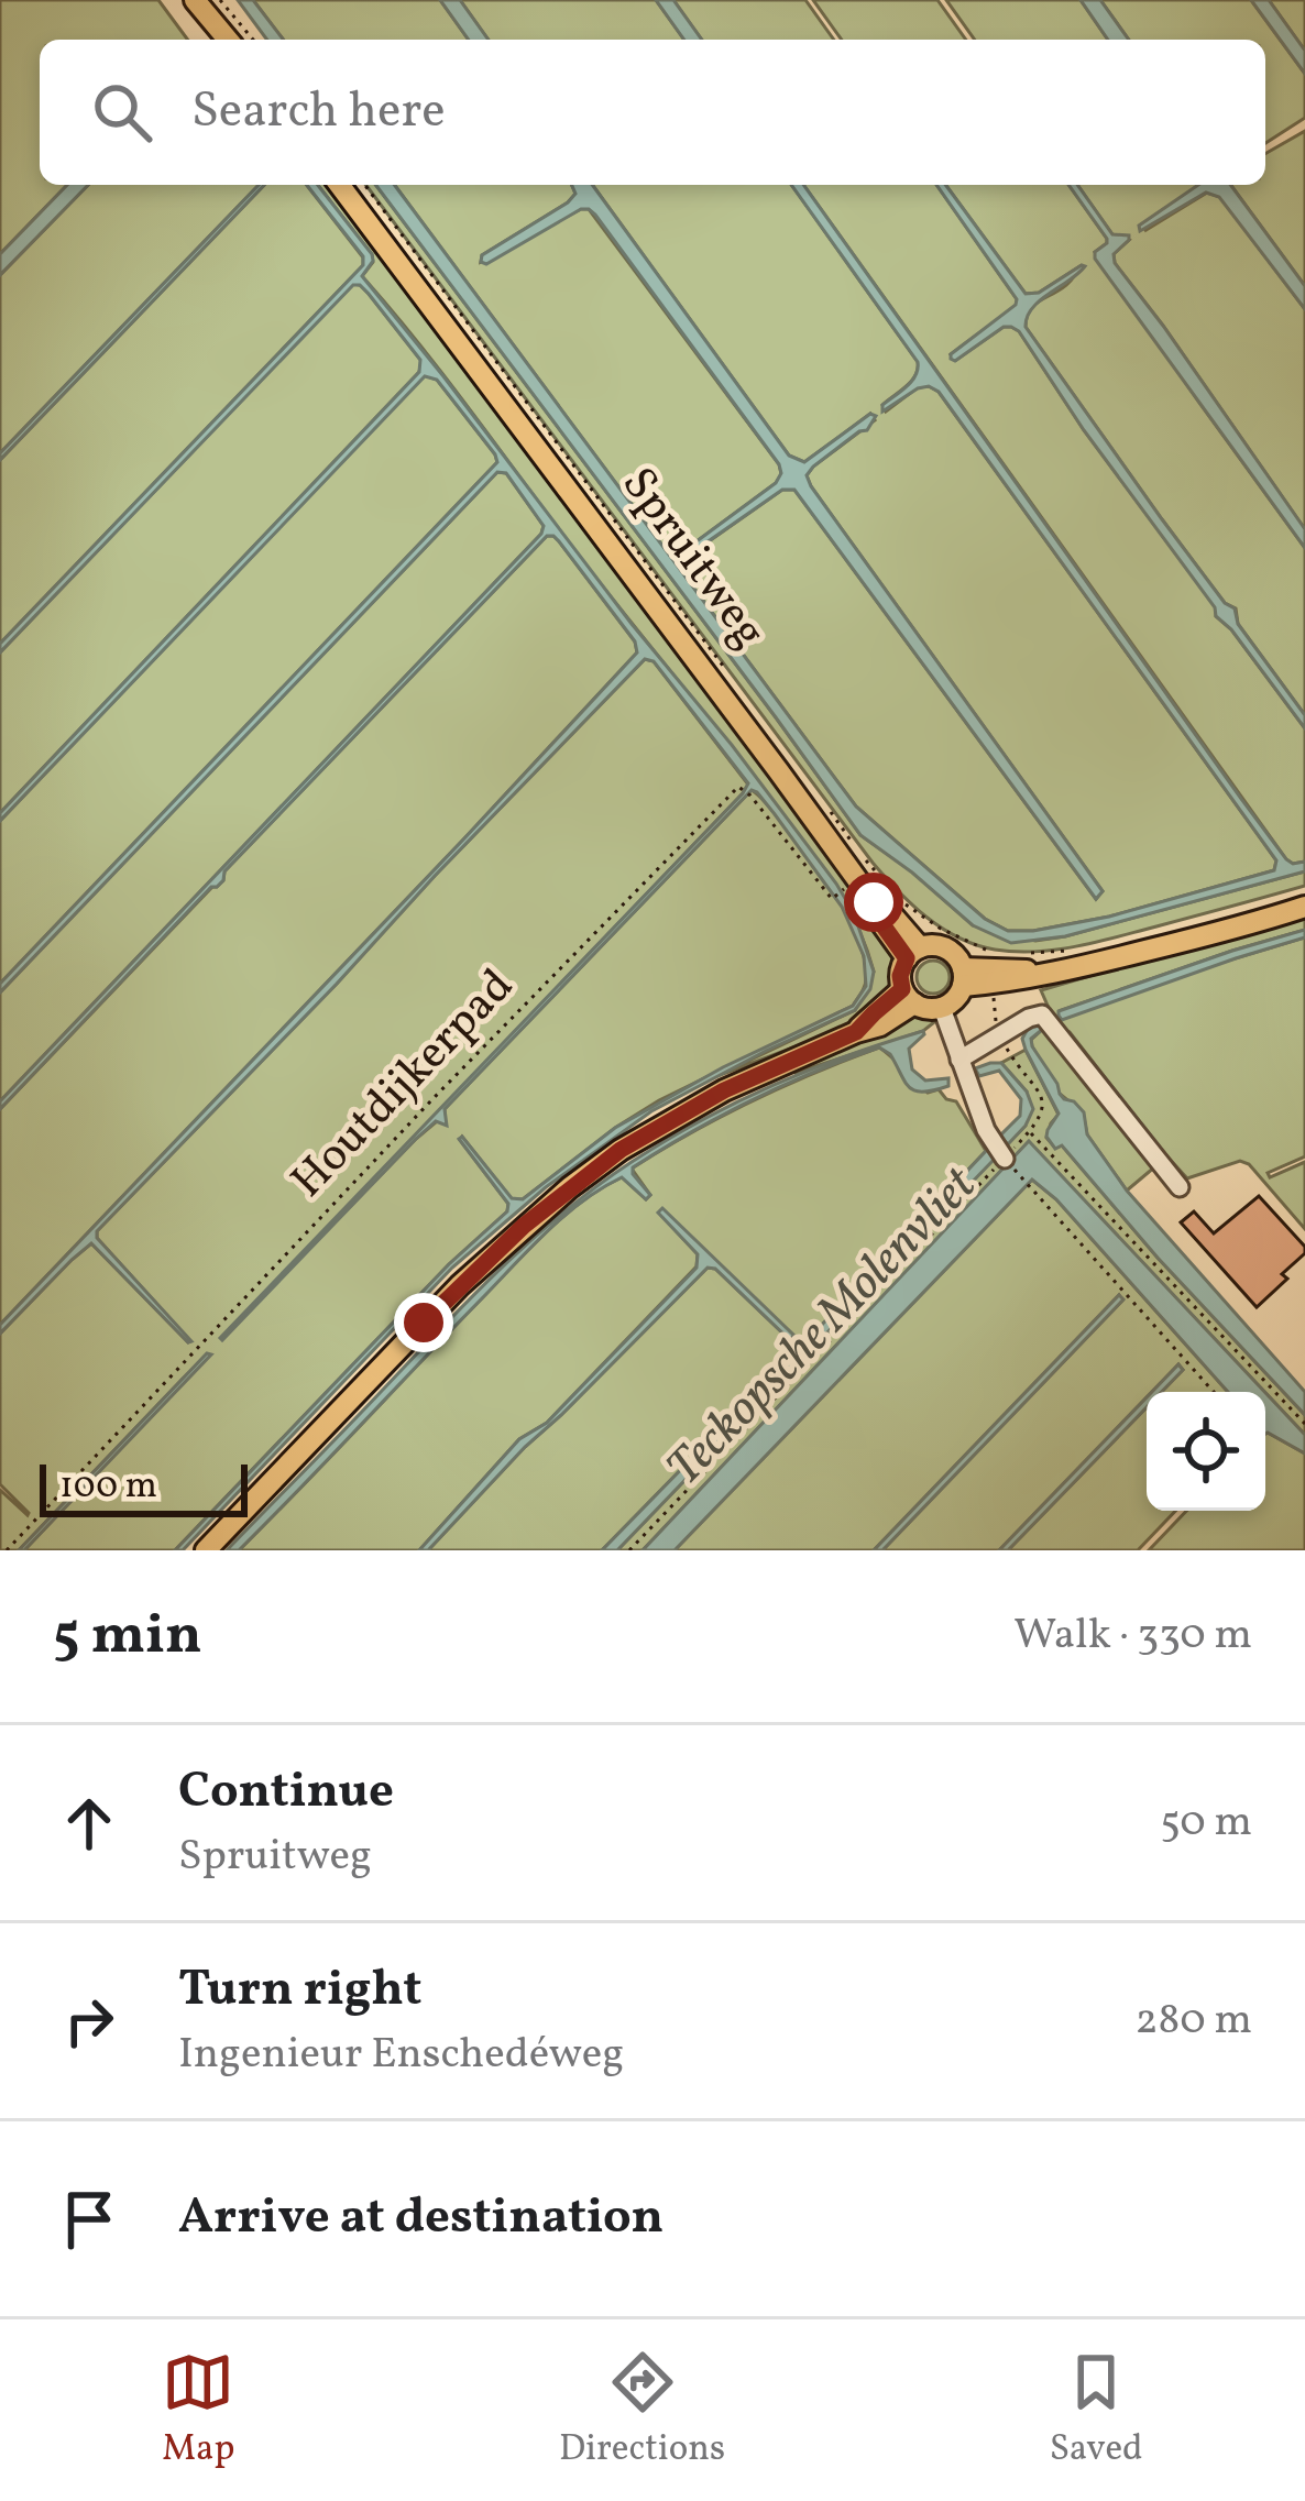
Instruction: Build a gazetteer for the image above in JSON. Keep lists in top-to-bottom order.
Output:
{
  "streets": {
    "main road": ["Spruitweg"],
    "path": ["Houtdijkerpad"]
  },
  "water": ["Teckopsche Molenvliet"],
  "scale_bar": "100 m",
  "page": {
    "search": "Search here",
    "scale": "100 m",
    "heading": ["5 min", "Walk · 330 m"],
    "list": [
      ["Continue", "Spruitweg", "50 m"],
      ["Turn right", "Ingenieur Enschedéweg", "280 m"],
      "Arrive at destination"
    ],
    "nav": ["Map", "Directions", "Saved"]
  }
}
